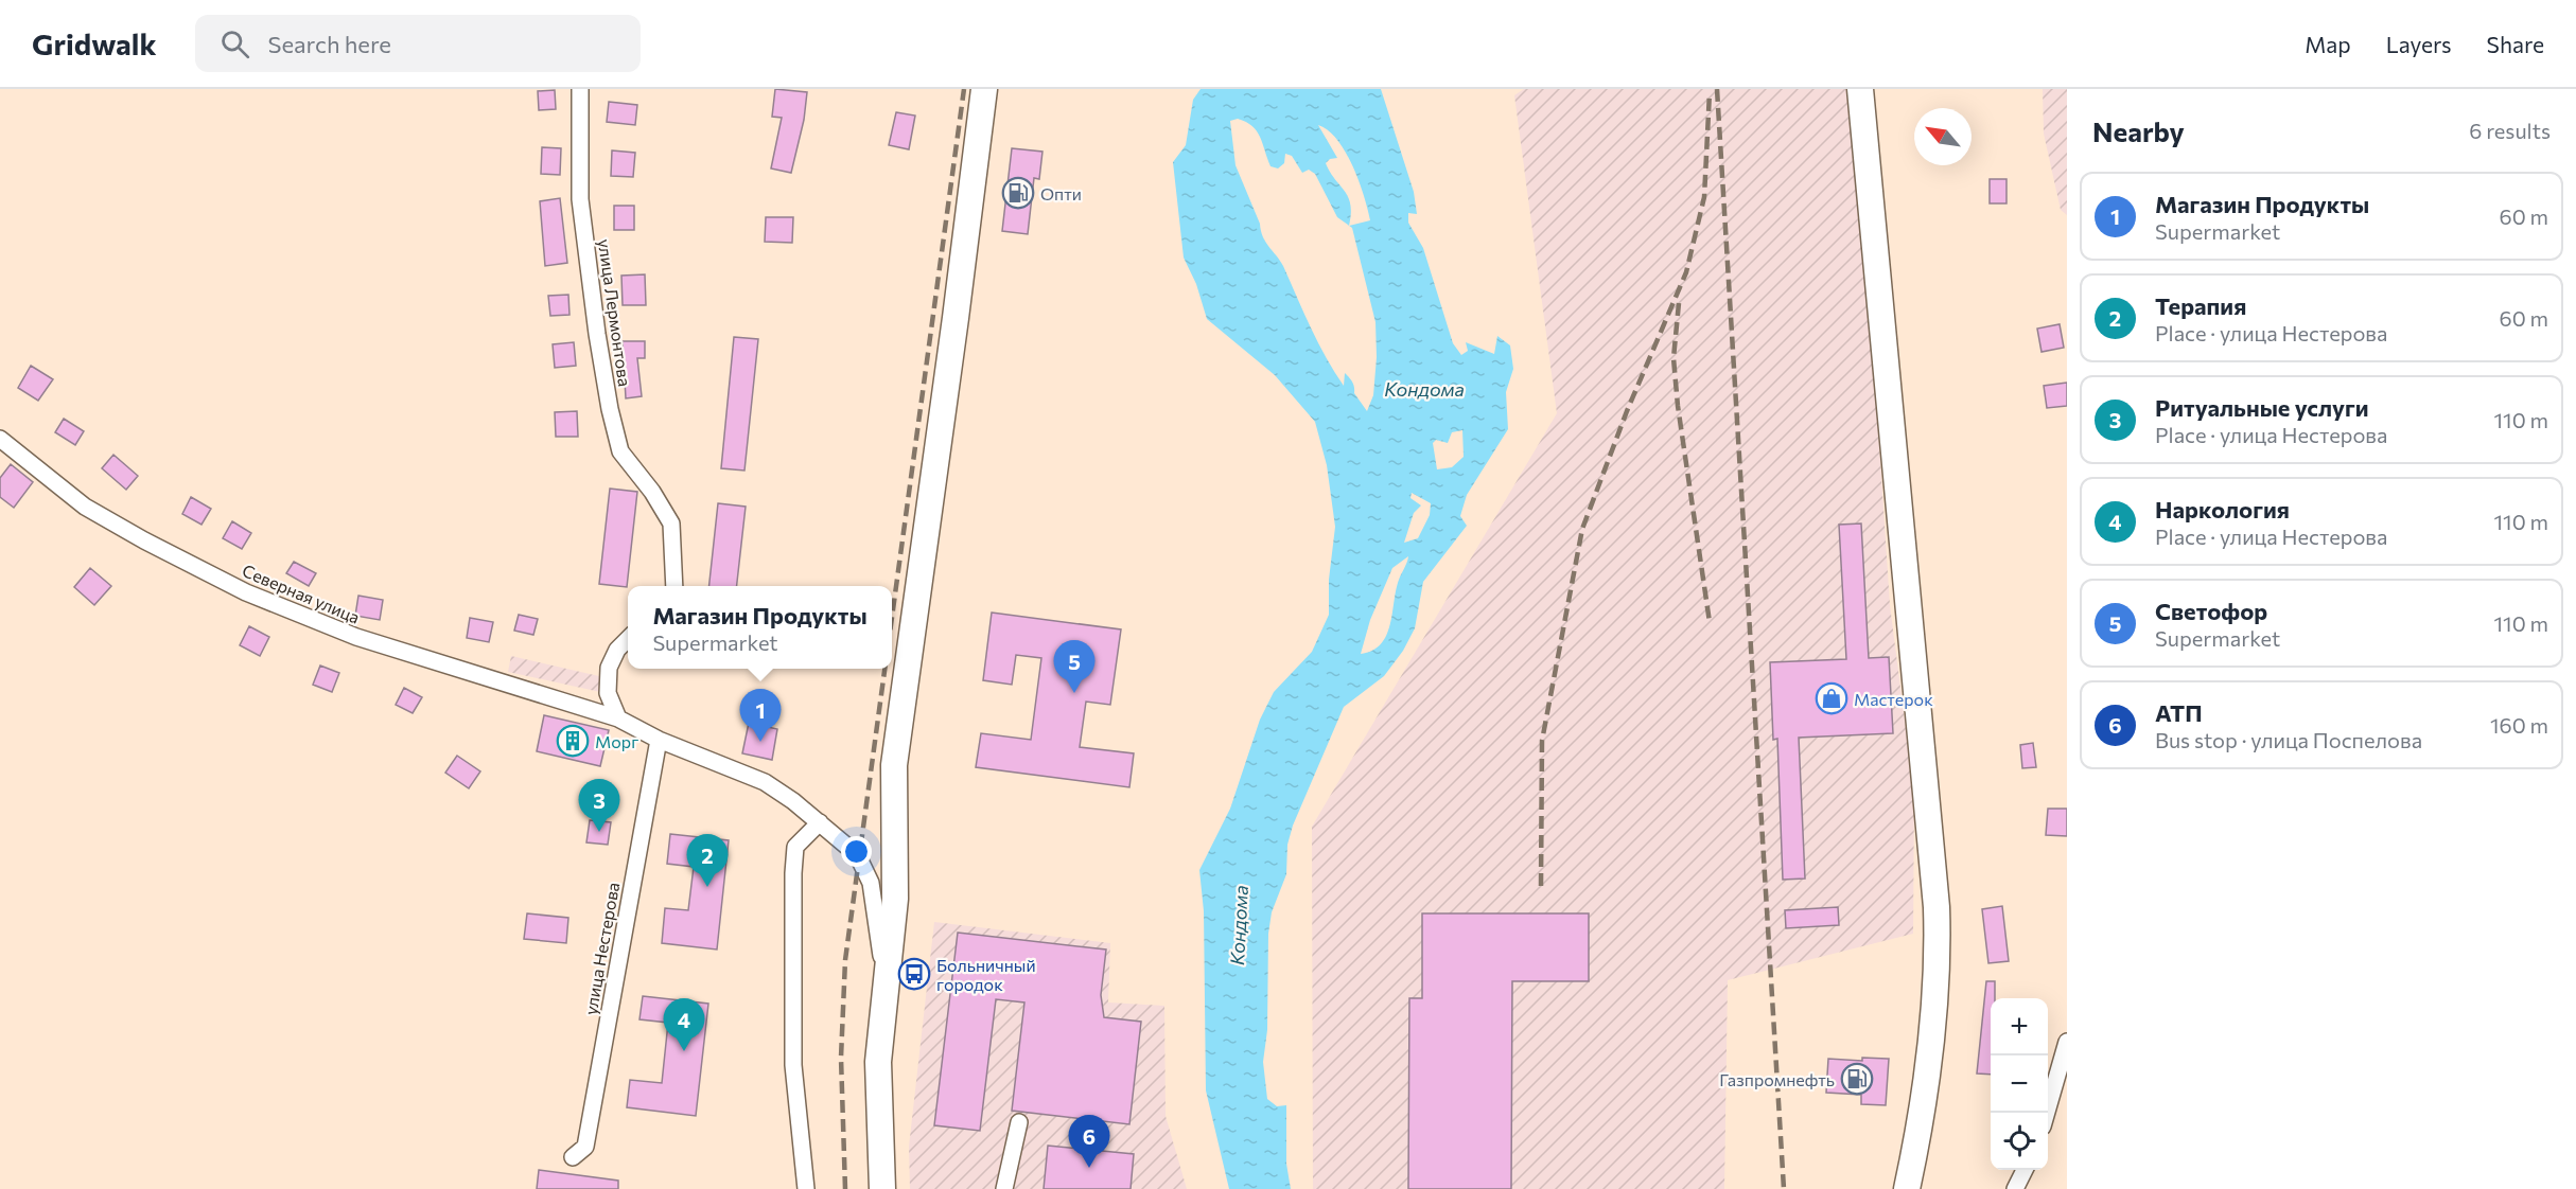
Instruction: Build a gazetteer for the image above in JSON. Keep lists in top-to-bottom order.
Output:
{
  "streets": {
    "street": ["улица Лермонтова", "Северная улица", "улица Нестерова"]
  },
  "water": ["Кондома"],
  "places": {
    "fuel station": ["Опти", "Газпромнефть"],
    "shop": ["Мастерок"],
    "building": ["Морг"],
    "bus stop": ["Больничный городок"]
  },
  "north": "top left",
  "page": {
    "header": "Gridwalk",
    "search": "Search here",
    "nav": ["Map", "Layers", "Share"],
    "heading": ["Nearby", "6 results"],
    "list": [
      {
        "mark": "1",
        "name": "Магазин Продукты",
        "note": "Supermarket",
        "value": "60 m"
      },
      {
        "mark": "2",
        "name": "Терапия",
        "note": "Place · улица Нестерова",
        "value": "60 m"
      },
      {
        "mark": "3",
        "name": "Ритуальные услуги",
        "note": "Place · улица Нестерова",
        "value": "110 m"
      },
      {
        "mark": "4",
        "name": "Наркология",
        "note": "Place · улица Нестерова",
        "value": "110 m"
      },
      {
        "mark": "5",
        "name": "Светофор",
        "note": "Supermarket",
        "value": "110 m"
      },
      {
        "mark": "6",
        "name": "АТП",
        "note": "Bus stop · улица Поспелова",
        "value": "160 m"
      }
    ],
    "popup": ["Магазин Продукты", "Supermarket"],
    "pins": [
      "5",
      "1",
      "3",
      "2",
      "4",
      "6"
    ],
    "map_buttons": ["+", "−"]
  }
}
